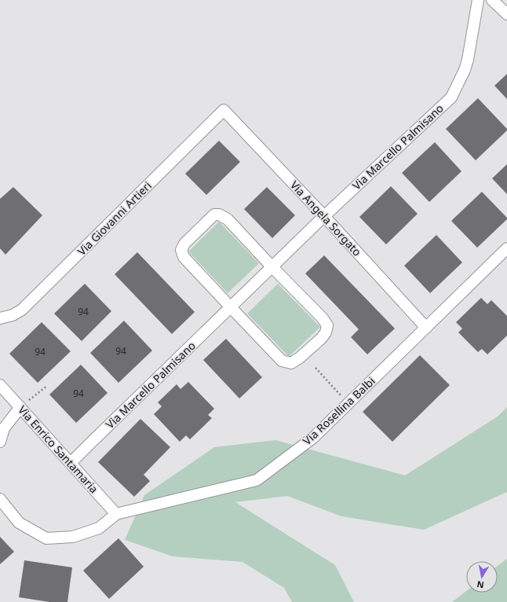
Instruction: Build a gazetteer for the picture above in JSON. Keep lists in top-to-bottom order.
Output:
{
  "streets": {
    "street": [
      "Via Marcello Palmisano",
      "Via Giovanni Artieri",
      "Via Angela Sorgato",
      "Via Rosellina Balbi",
      "Via Enrico Santamaria"
    ]
  },
  "crossings": [
    ["Via Marcello Palmisano", "Via Angela Sorgato"],
    ["Via Marcello Palmisano", "Via Enrico Santamaria"],
    ["Via Giovanni Artieri", "Via Angela Sorgato"],
    ["Via Angela Sorgato", "Via Rosellina Balbi"],
    ["Via Rosellina Balbi", "Via Enrico Santamaria"]
  ],
  "house_numbers": [
    "94",
    "94",
    "94",
    "94"
  ],
  "north": "bottom"
}
